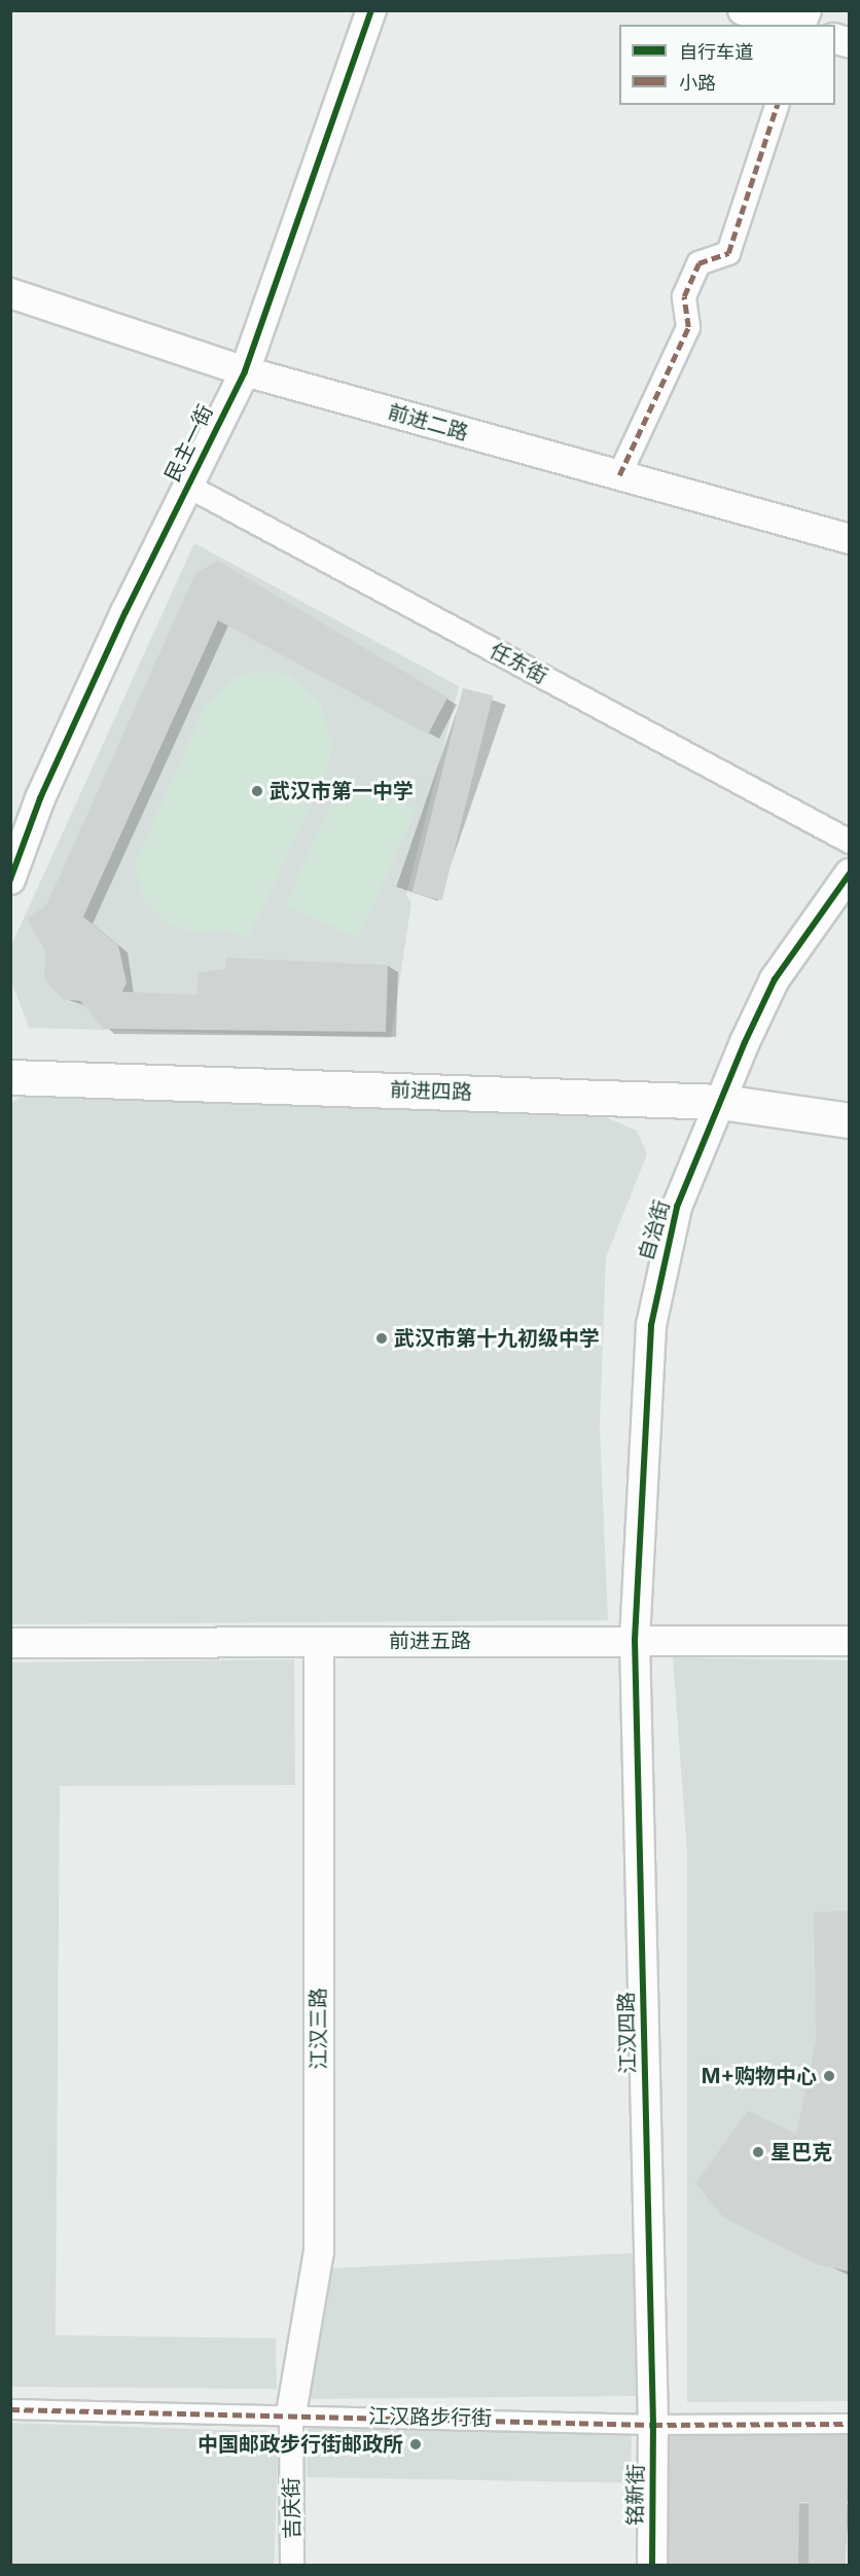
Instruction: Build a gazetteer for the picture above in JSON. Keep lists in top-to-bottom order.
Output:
{
  "streets": {
    "main road": ["前进四路"],
    "street": [
      "前进二路",
      "民主一街",
      "任东街",
      "自治街",
      "前进五路",
      "江汉三路",
      "江汉四路",
      "江汉路步行街",
      "铭新街",
      "吉庆街"
    ]
  },
  "crossings": [
    ["前进二路", "民主一街"],
    ["民主一街", "任东街"],
    ["前进四路", "自治街"],
    ["自治街", "前进五路"],
    ["自治街", "江汉四路"],
    ["前进五路", "江汉三路"],
    ["前进五路", "江汉四路"],
    ["江汉三路", "江汉路步行街"],
    ["江汉三路", "吉庆街"],
    ["江汉四路", "江汉路步行街"],
    ["江汉四路", "铭新街"],
    ["江汉路步行街", "铭新街"],
    ["江汉路步行街", "吉庆街"]
  ],
  "places": [
    "武汉市第一中学",
    "武汉市第十九初级中学",
    "M+购物中心",
    "星巴克",
    "中国邮政步行街邮政所"
  ],
  "legend": ["自行车道", "小路"]
}
